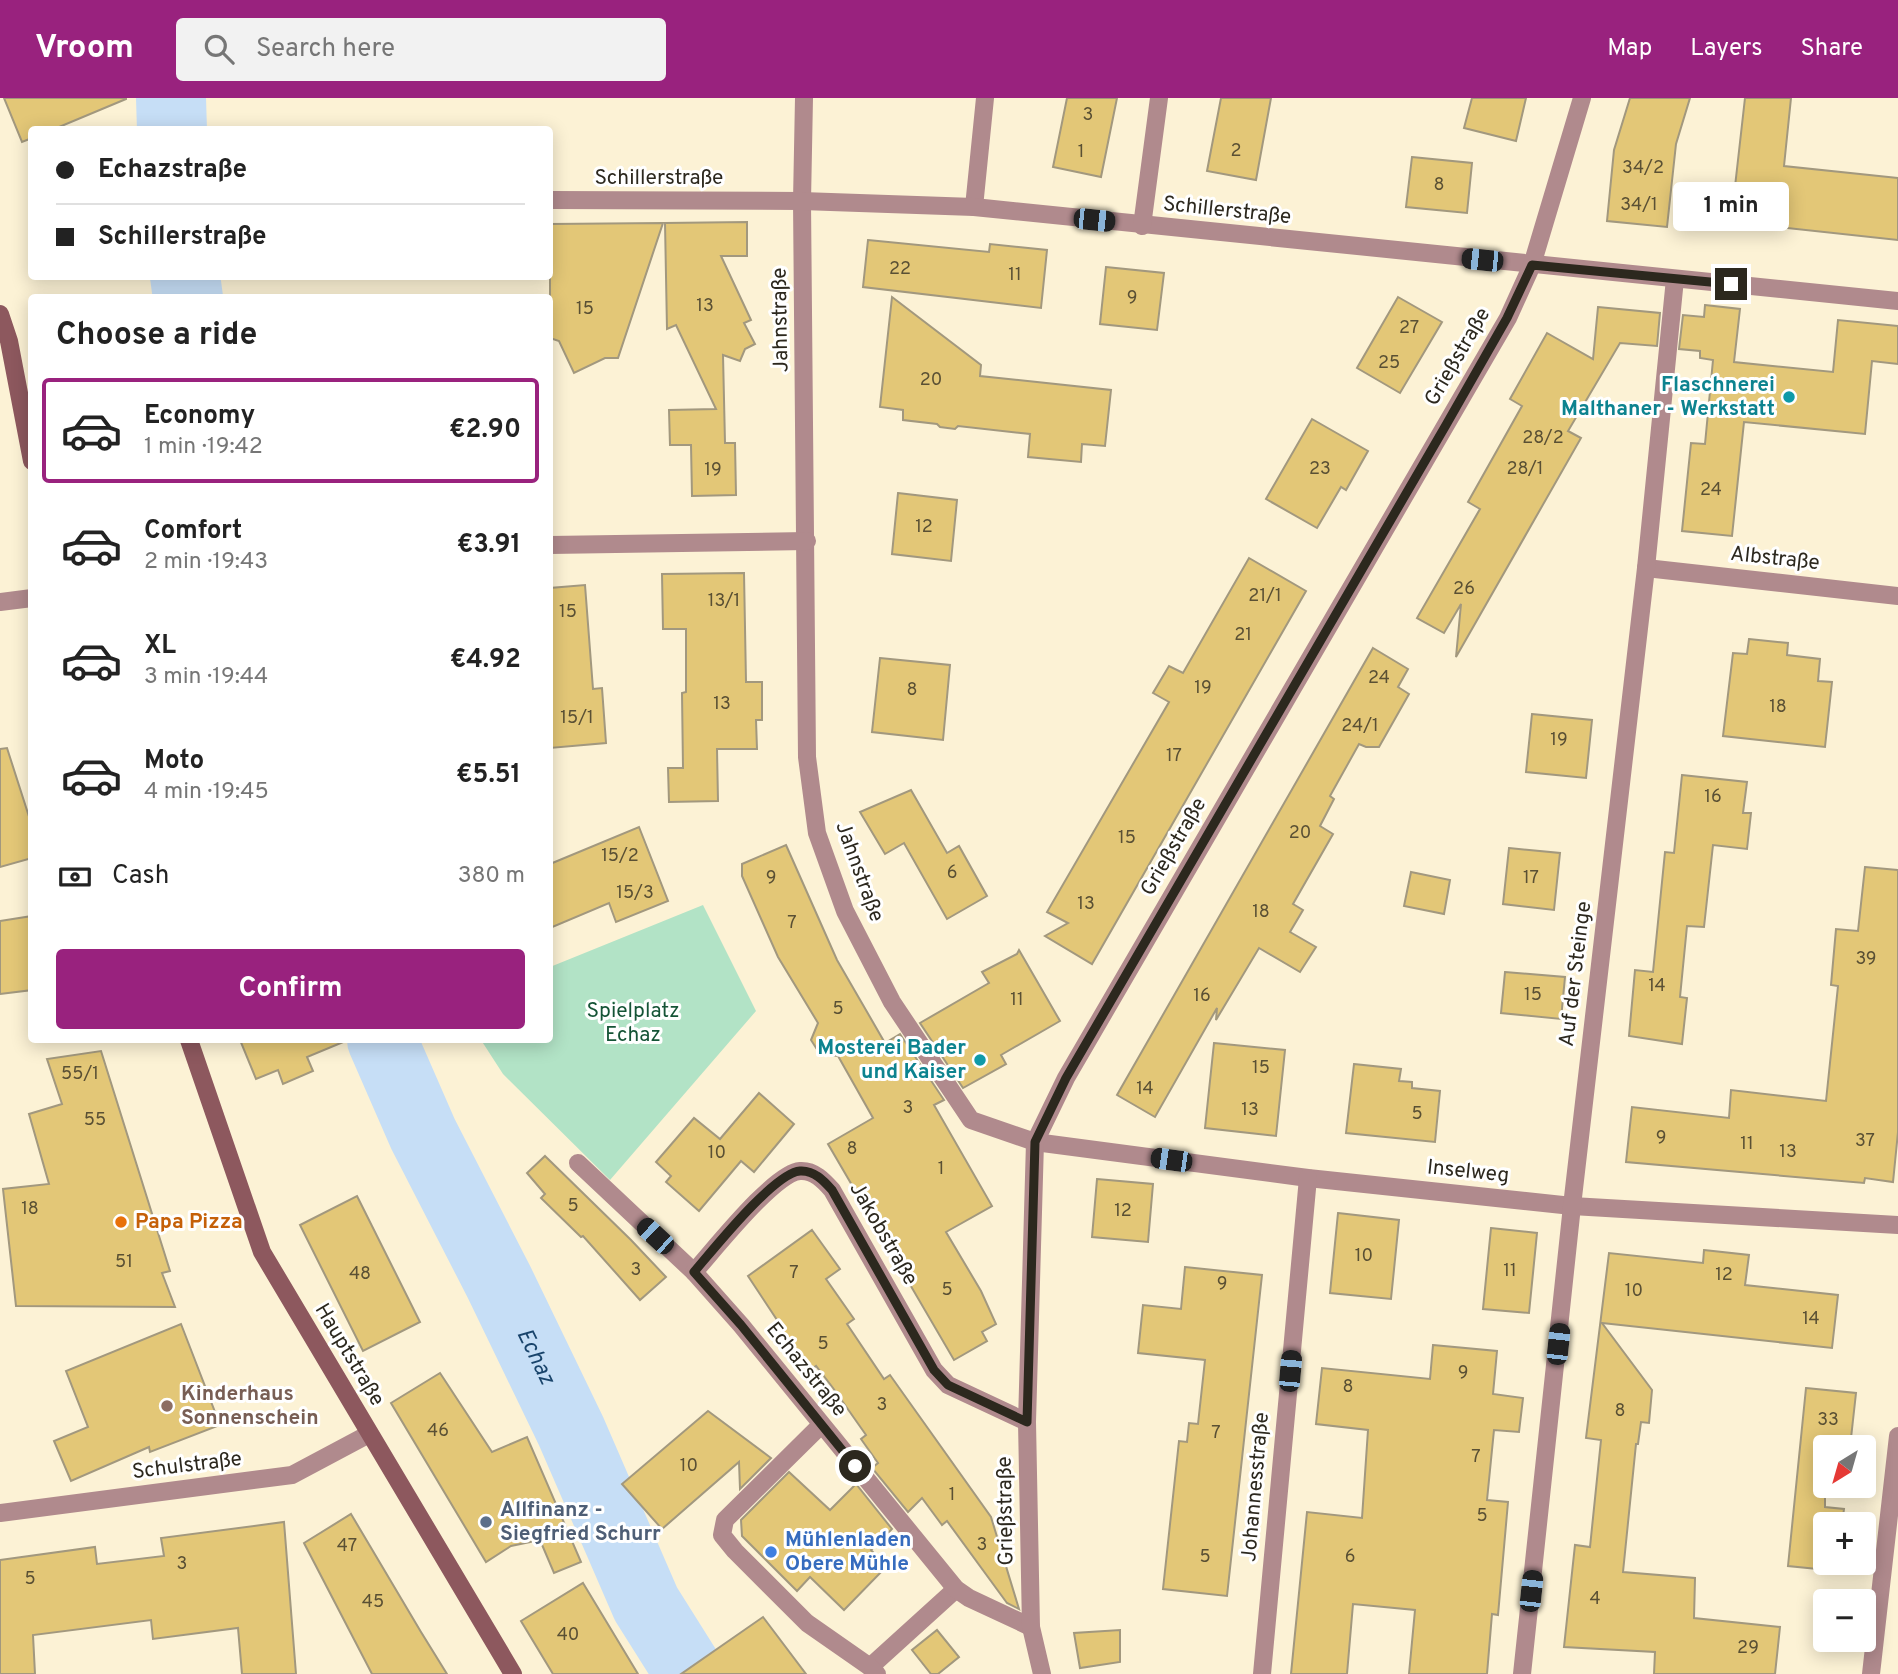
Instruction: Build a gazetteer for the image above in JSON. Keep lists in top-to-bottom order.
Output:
{
  "streets": {
    "main road": ["Hauptstraße"],
    "street": [
      "Schillerstraße",
      "Jahnstraße",
      "Grießstraße",
      "Albstraße",
      "Auf der Steinge",
      "Inselweg",
      "Jakobstraße",
      "Echazstraße",
      "Schulstraße",
      "Johannesstraße"
    ]
  },
  "crossings": [
    ["Schillerstraße", "Jahnstraße"],
    ["Schillerstraße", "Grießstraße"],
    ["Schillerstraße", "Auf der Steinge"],
    ["Jahnstraße", "Grießstraße"],
    ["Jahnstraße", "Inselweg"],
    ["Grießstraße", "Inselweg"],
    ["Grießstraße", "Jakobstraße"],
    ["Grießstraße", "Echazstraße"],
    ["Albstraße", "Auf der Steinge"],
    ["Auf der Steinge", "Inselweg"],
    ["Inselweg", "Johannesstraße"],
    ["Jakobstraße", "Echazstraße"],
    ["Hauptstraße", "Schulstraße"]
  ],
  "water": ["Echaz"],
  "parks": ["Spielplatz Echaz"],
  "places": [
    "Flaschnerei Malthaner - Werkstatt",
    "Mosterei Bader und Kaiser",
    "Papa Pizza",
    "Kinderhaus Sonnenschein",
    "Allfinanz - Siegfried Schurr",
    "Mühlenladen Obere Mühle"
  ],
  "house_numbers": [
    "3",
    "2",
    "1",
    "34/2",
    "8",
    "34/1",
    "22",
    "11",
    "9",
    "13",
    "15",
    "27",
    "25",
    "20",
    "28/2",
    "23",
    "28/1",
    "19",
    "24",
    "12",
    "26",
    "21/1",
    "13/1",
    "15",
    "21",
    "24",
    "19",
    "8",
    "13",
    "18",
    "15/1",
    "24/1",
    "19",
    "17",
    "16",
    "20",
    "15",
    "15/2",
    "6",
    "9",
    "17",
    "15/3",
    "13",
    "18",
    "7",
    "39",
    "14",
    "15",
    "16",
    "11",
    "5",
    "15",
    "55/1",
    "14",
    "3",
    "13",
    "5",
    "55",
    "9",
    "37",
    "11",
    "8",
    "13",
    "10",
    "1",
    "5",
    "18",
    "12",
    "10",
    "51",
    "3",
    "11",
    "7",
    "48",
    "12",
    "9",
    "5",
    "10",
    "14",
    "5",
    "9",
    "8",
    "3",
    "8",
    "33",
    "46",
    "7",
    "7",
    "10",
    "1",
    "5",
    "3",
    "47",
    "5",
    "6",
    "3",
    "5",
    "4",
    "45",
    "40",
    "29"
  ],
  "north": "bottom left",
  "page": {
    "header": "Vroom",
    "search": "Search here",
    "nav": ["Map", "Layers", "Share"],
    "banner": ["Echazstraße", "Schillerstraße"],
    "bubble": "1 min",
    "heading": "Choose a ride",
    "list": [
      {
        "name": "Economy",
        "note": "1 min · 19:42",
        "value": "€2.90"
      },
      {
        "name": "Comfort",
        "note": "2 min · 19:43",
        "value": "€3.91"
      },
      {
        "name": "XL",
        "note": "3 min · 19:44",
        "value": "€4.92"
      },
      {
        "name": "Moto",
        "note": "4 min · 19:45",
        "value": "€5.51"
      }
    ],
    "pay": ["Cash", "380 m"],
    "buttons": "Confirm",
    "map_buttons": ["+", "−"]
  }
}
